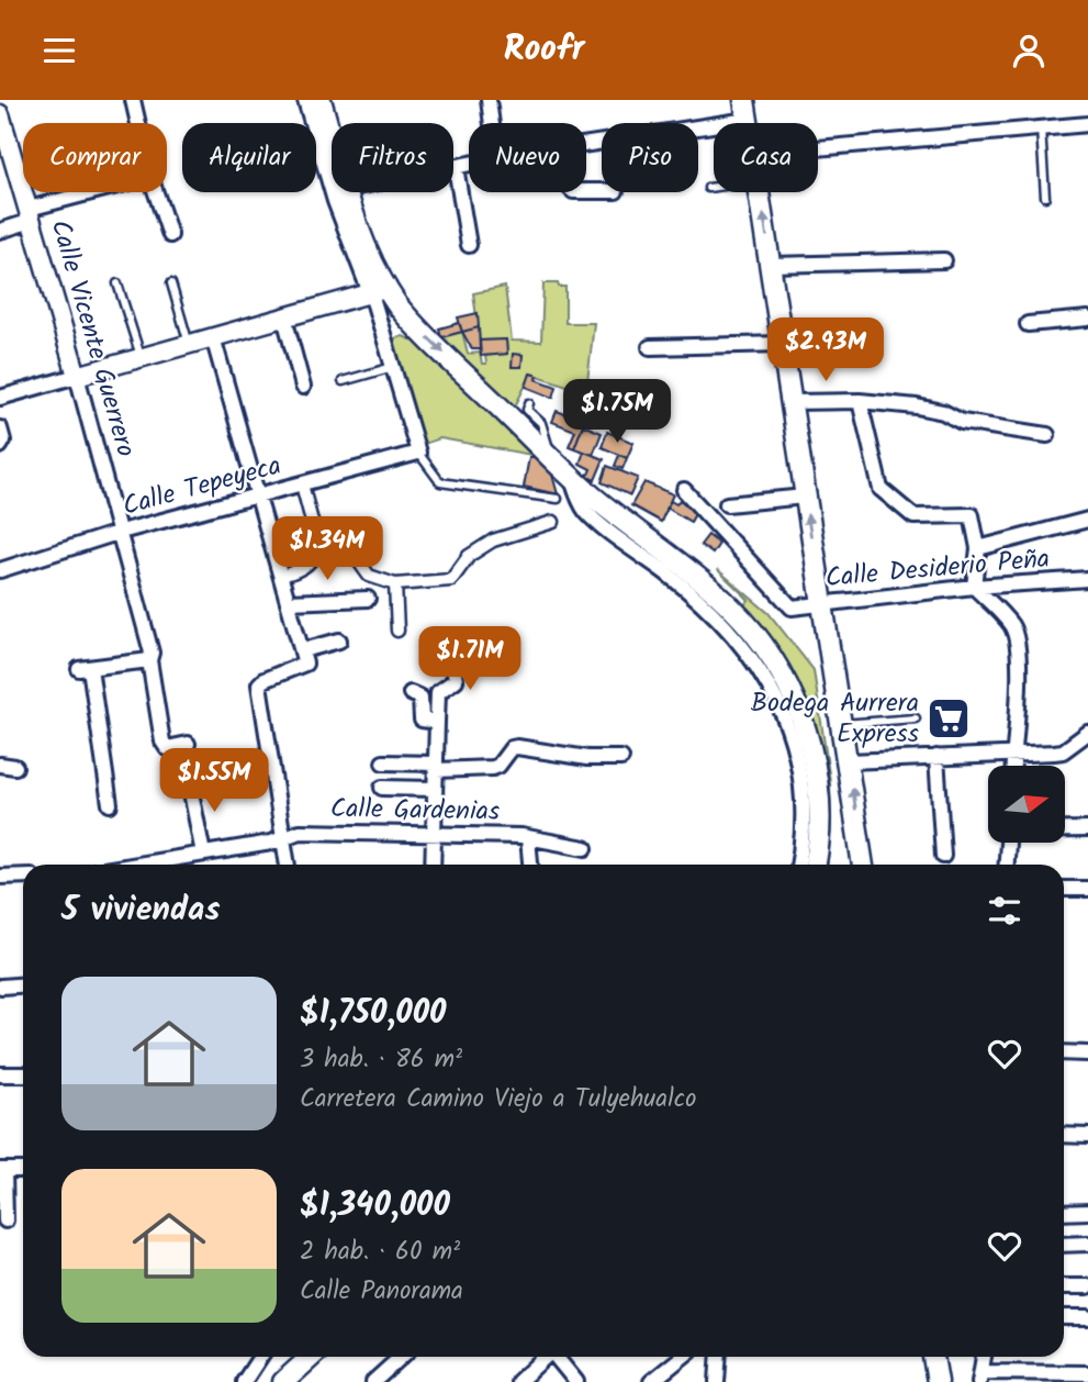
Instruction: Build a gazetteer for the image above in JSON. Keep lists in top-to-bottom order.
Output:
{
  "streets": {
    "street": [
      "Calle Vicente Guerrero",
      "Calle Tepeyeca",
      "Calle Desiderio Peña",
      "Calle Gardenias"
    ]
  },
  "crossings": [
    ["Calle Vicente Guerrero", "Calle Tepeyeca"]
  ],
  "places": {
    "supermarket": ["Bodega Aurrera Express"]
  },
  "north": "right",
  "page": {
    "header": "Roofr",
    "chip": [
      "Comprar",
      "Alquilar",
      "Filtros",
      "Nuevo",
      "Piso",
      "Casa"
    ],
    "price": [
      "$2.93M",
      "$1.75M",
      "$1.34M",
      "$1.71M",
      "$1.55M"
    ],
    "heading": "5 viviendas",
    "list": [
      {
        "name": "$1,750,000",
        "note": "3 hab. · 86 m² · Carretera Camino Viejo a Tulyehualco"
      },
      {
        "name": "$1,340,000",
        "note": "2 hab. · 60 m² · Calle Panorama"
      }
    ]
  }
}
